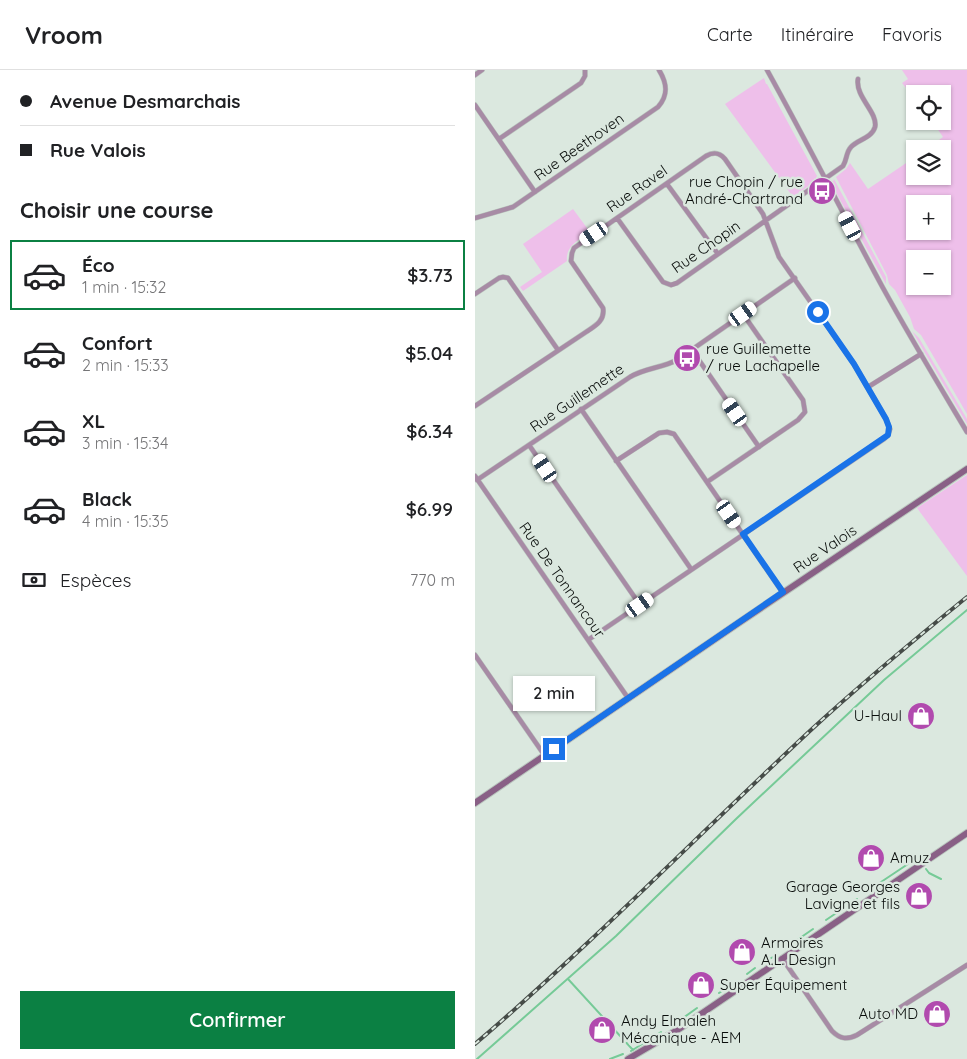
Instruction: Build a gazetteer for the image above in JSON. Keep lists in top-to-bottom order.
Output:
{
  "streets": {
    "street": [
      "Rue Beethoven",
      "Rue Ravel",
      "Rue Chopin",
      "Rue Guillemette",
      "Rue Valois",
      "Rue De Tonnancour"
    ]
  },
  "crossings": [
    ["Rue Ravel", "Rue Chopin"],
    ["Rue Guillemette", "Rue De Tonnancour"],
    ["Rue Valois", "Rue De Tonnancour"]
  ],
  "places": {
    "bus stop": ["rue Chopin / rue André-Chartrand", "rue Guillemette / rue Lachapelle"],
    "shop": [
      "U-Haul",
      "Amuz",
      "Garage Georges Lavigne et fils",
      "Armoires A.L. Design",
      "Super Équipement",
      "Auto MD",
      "Andy Elmaleh Mécanique - AEM"
    ]
  },
  "page": {
    "header": "Vroom",
    "nav": ["Carte", "Itinéraire", "Favoris"],
    "banner": ["Avenue Desmarchais", "Rue Valois"],
    "map_buttons": ["+", "−"],
    "heading": "Choisir une course",
    "list": [
      {
        "name": "Éco",
        "note": "1 min · 15:32",
        "value": "$3.73"
      },
      {
        "name": "Confort",
        "note": "2 min · 15:33",
        "value": "$5.04"
      },
      {
        "name": "XL",
        "note": "3 min · 15:34",
        "value": "$6.34"
      },
      {
        "name": "Black",
        "note": "4 min · 15:35",
        "value": "$6.99"
      }
    ],
    "pay": ["Espèces", "770 m"],
    "bubble": "2 min",
    "buttons": "Confirmer"
  }
}
